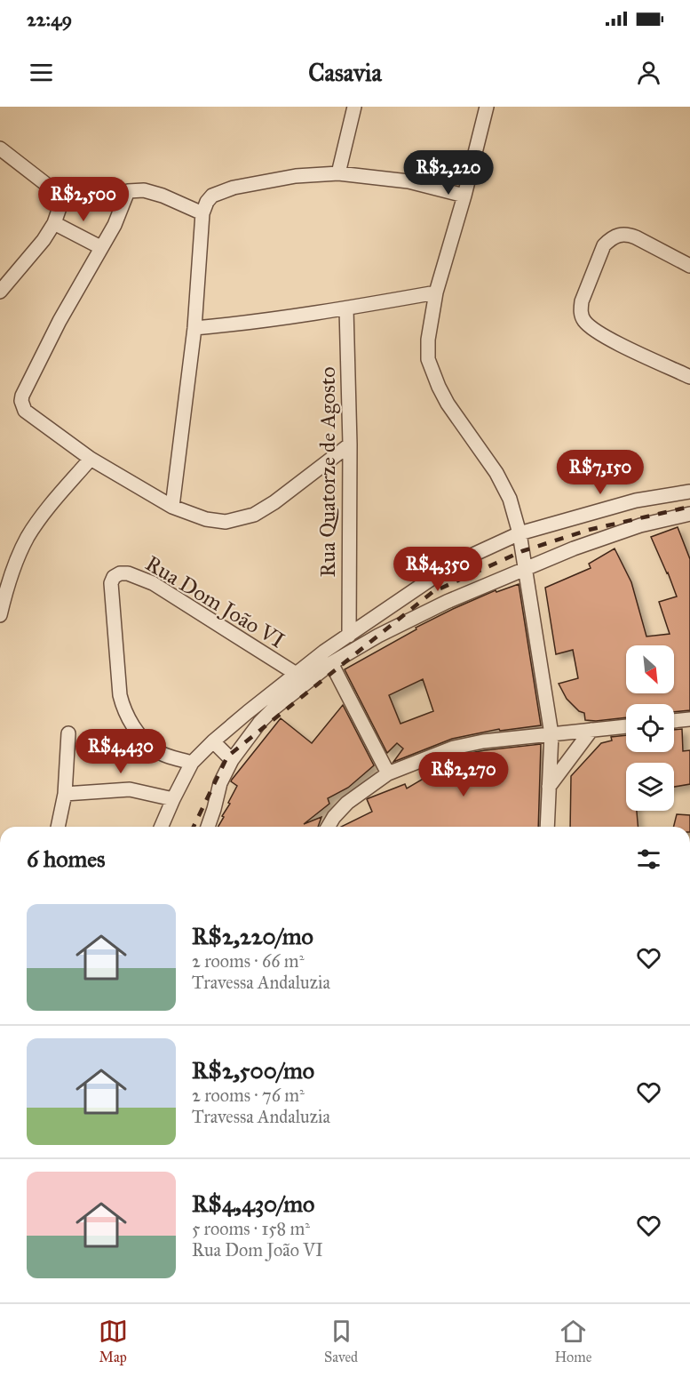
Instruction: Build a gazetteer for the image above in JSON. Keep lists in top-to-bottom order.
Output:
{
  "streets": {
    "street": ["Rua Quatorze de Agosto", "Rua Dom João VI"]
  },
  "north": "bottom right",
  "page": {
    "status": "22:49",
    "header": "Casavia",
    "price": [
      "R$2,220",
      "R$2,500",
      "R$7,150",
      "R$4,350",
      "R$4,430",
      "R$2,270"
    ],
    "heading": "6 homes",
    "list": [
      {
        "name": "R$2,220/mo",
        "note": "2 rooms · 66 m² · Travessa Andaluzia"
      },
      {
        "name": "R$2,500/mo",
        "note": "2 rooms · 76 m² · Travessa Andaluzia"
      },
      {
        "name": "R$4,430/mo",
        "note": "5 rooms · 158 m² · Rua Dom João VI"
      }
    ],
    "tabs": ["Map", "Saved", "Home"]
  }
}
